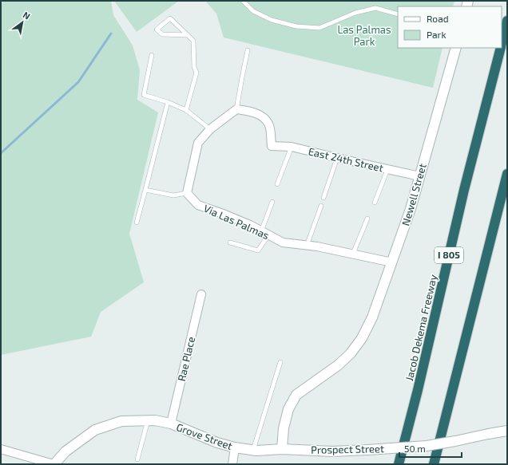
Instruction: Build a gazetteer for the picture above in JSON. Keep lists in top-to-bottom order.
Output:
{
  "streets": {
    "highway": ["I 805", "Jacob Dekema Freeway"],
    "street": [
      "East 24th Street",
      "Newell Street",
      "Via Las Palmas",
      "Rae Place",
      "Grove Street",
      "Prospect Street"
    ]
  },
  "crossings": [
    ["East 24th Street", "Newell Street"],
    ["Newell Street", "Via Las Palmas"],
    ["Newell Street", "Grove Street"],
    ["Newell Street", "Prospect Street"],
    ["Rae Place", "Grove Street"],
    ["Grove Street", "Prospect Street"]
  ],
  "parks": ["Las Palmas Park"],
  "legend": ["Road", "Park"],
  "scale_bar": "50 m",
  "north": "top right"
}
